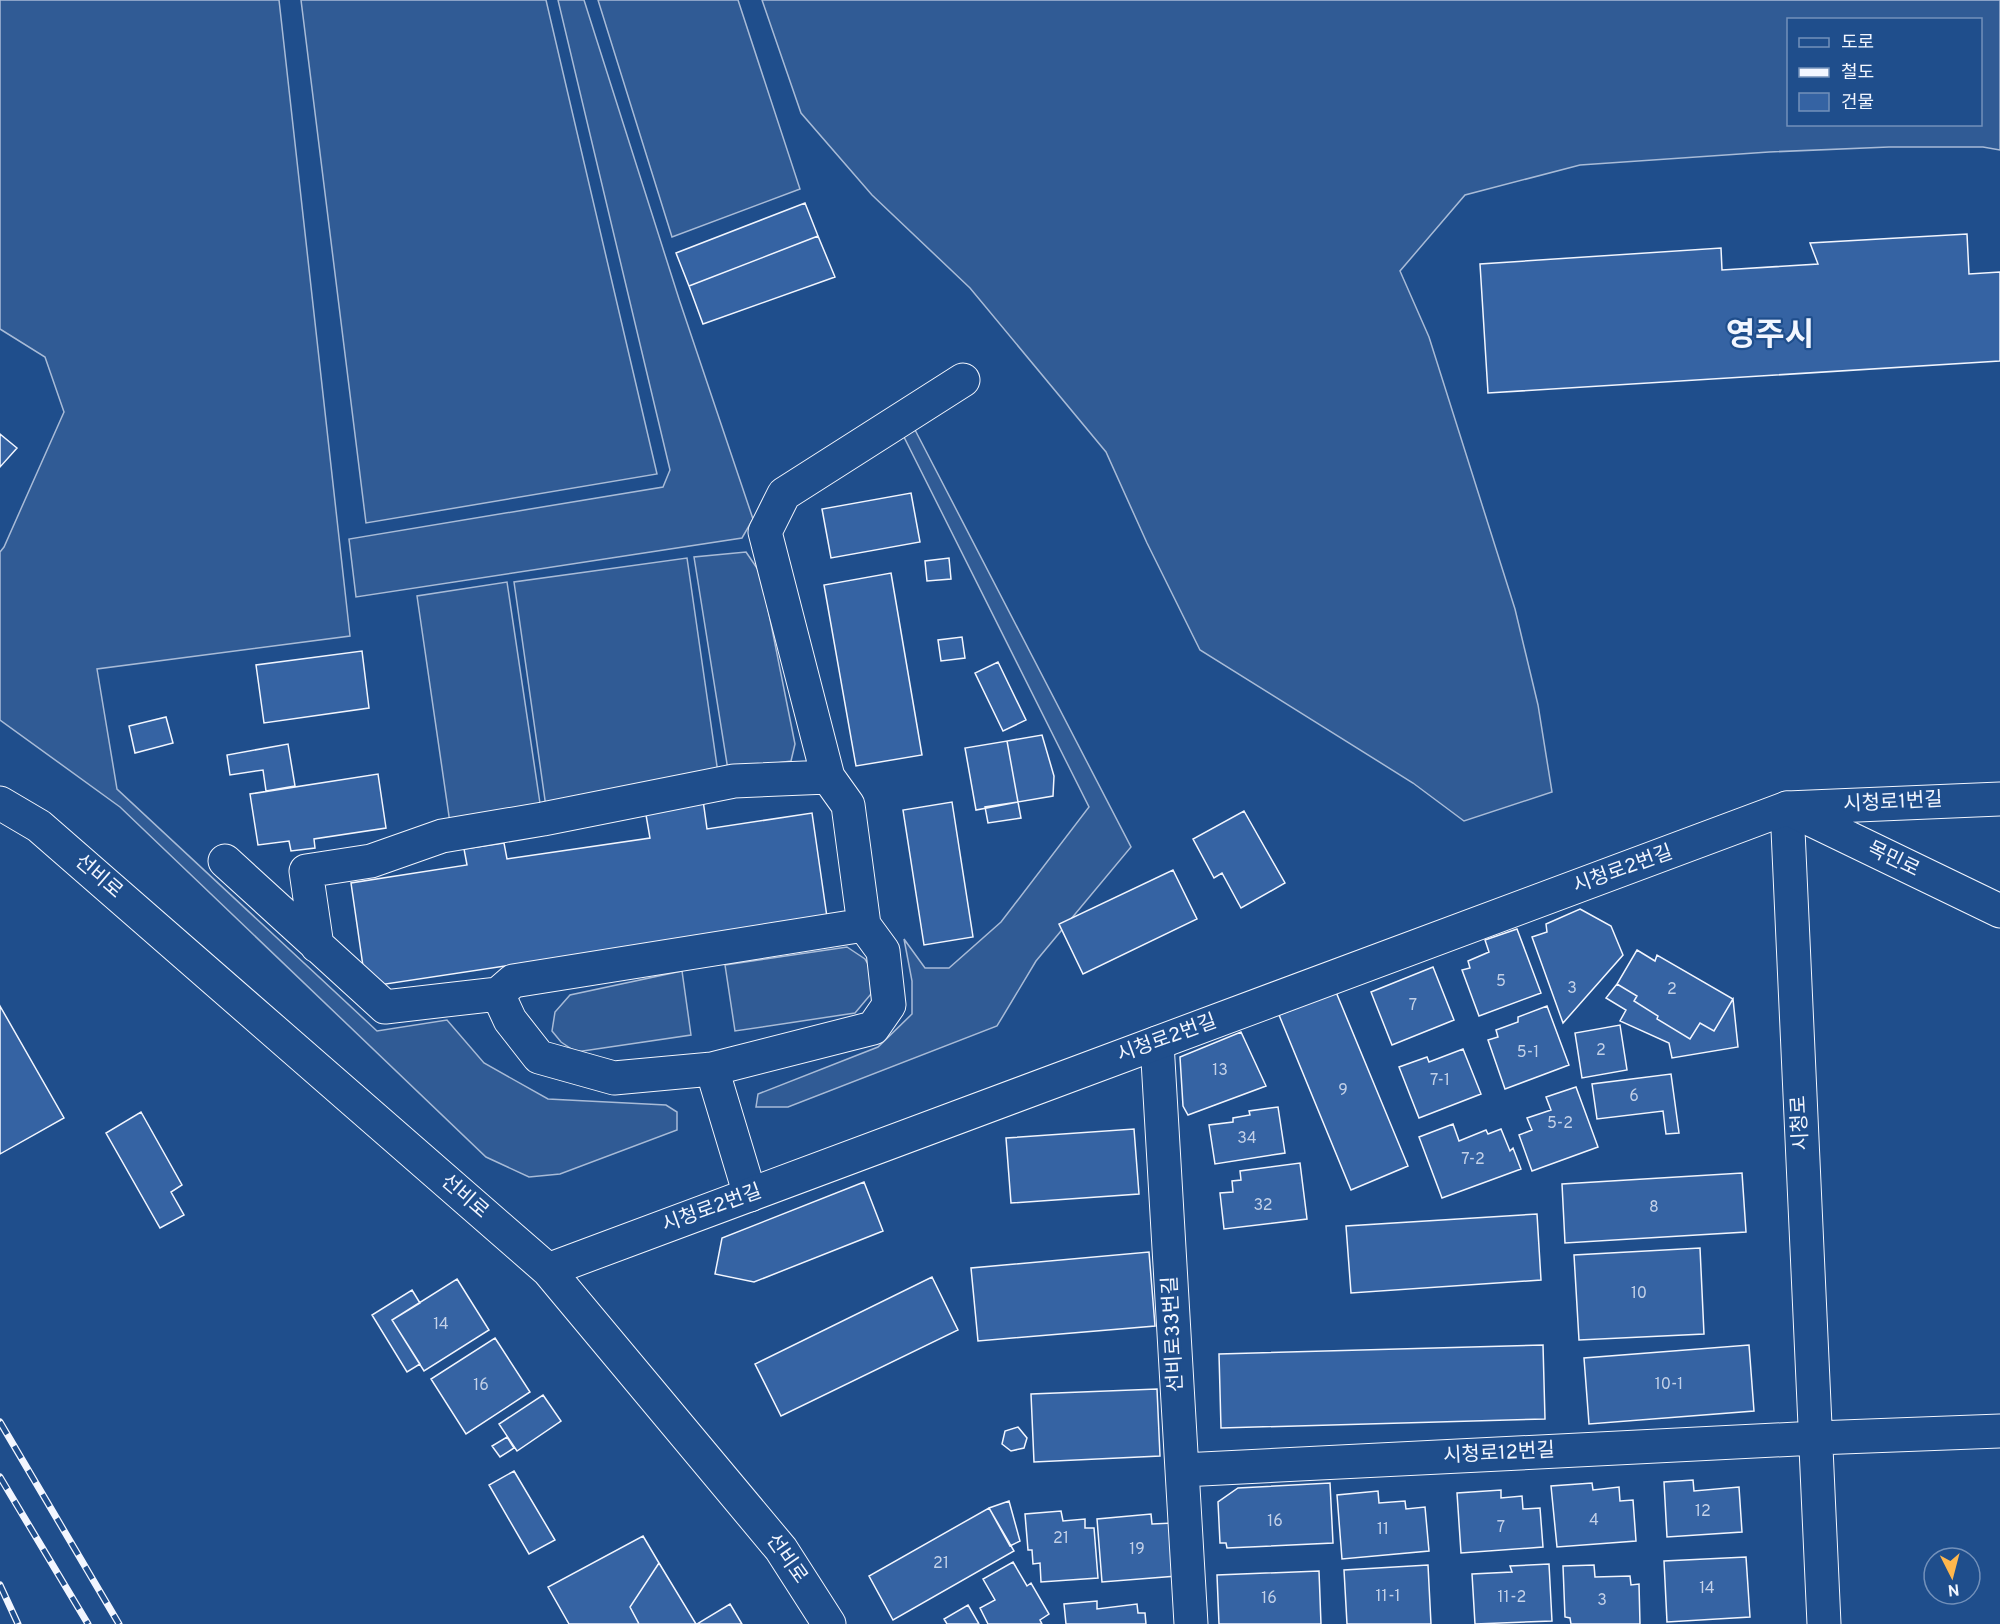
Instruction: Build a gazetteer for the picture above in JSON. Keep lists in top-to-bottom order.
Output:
{
  "streets": {
    "main road": [
      "시청로1번길",
      "목민로",
      "시청로2번길",
      "선비로",
      "시청로",
      "선비로33번길",
      "시청로12번길"
    ]
  },
  "crossings": [
    ["시청로1번길", "목민로"],
    ["시청로1번길", "시청로2번길"],
    ["시청로1번길", "시청로"],
    ["목민로", "시청로2번길"],
    ["목민로", "시청로"],
    ["시청로2번길", "선비로"],
    ["시청로2번길", "시청로"],
    ["시청로2번길", "선비로33번길"],
    ["시청로", "시청로12번길"],
    ["선비로33번길", "시청로12번길"]
  ],
  "districts": ["영주시"],
  "house_numbers": [
    "5",
    "3",
    "2",
    "7",
    "2",
    "5-1",
    "13",
    "7-1",
    "9",
    "6",
    "5-2",
    "34",
    "7-2",
    "32",
    "8",
    "10",
    "14",
    "10-1",
    "16",
    "12",
    "4",
    "16",
    "7",
    "11",
    "21",
    "19",
    "21",
    "14",
    "11-1",
    "11-2",
    "16",
    "3"
  ],
  "legend": ["도로", "철도", "건물"],
  "north": "bottom"
}
